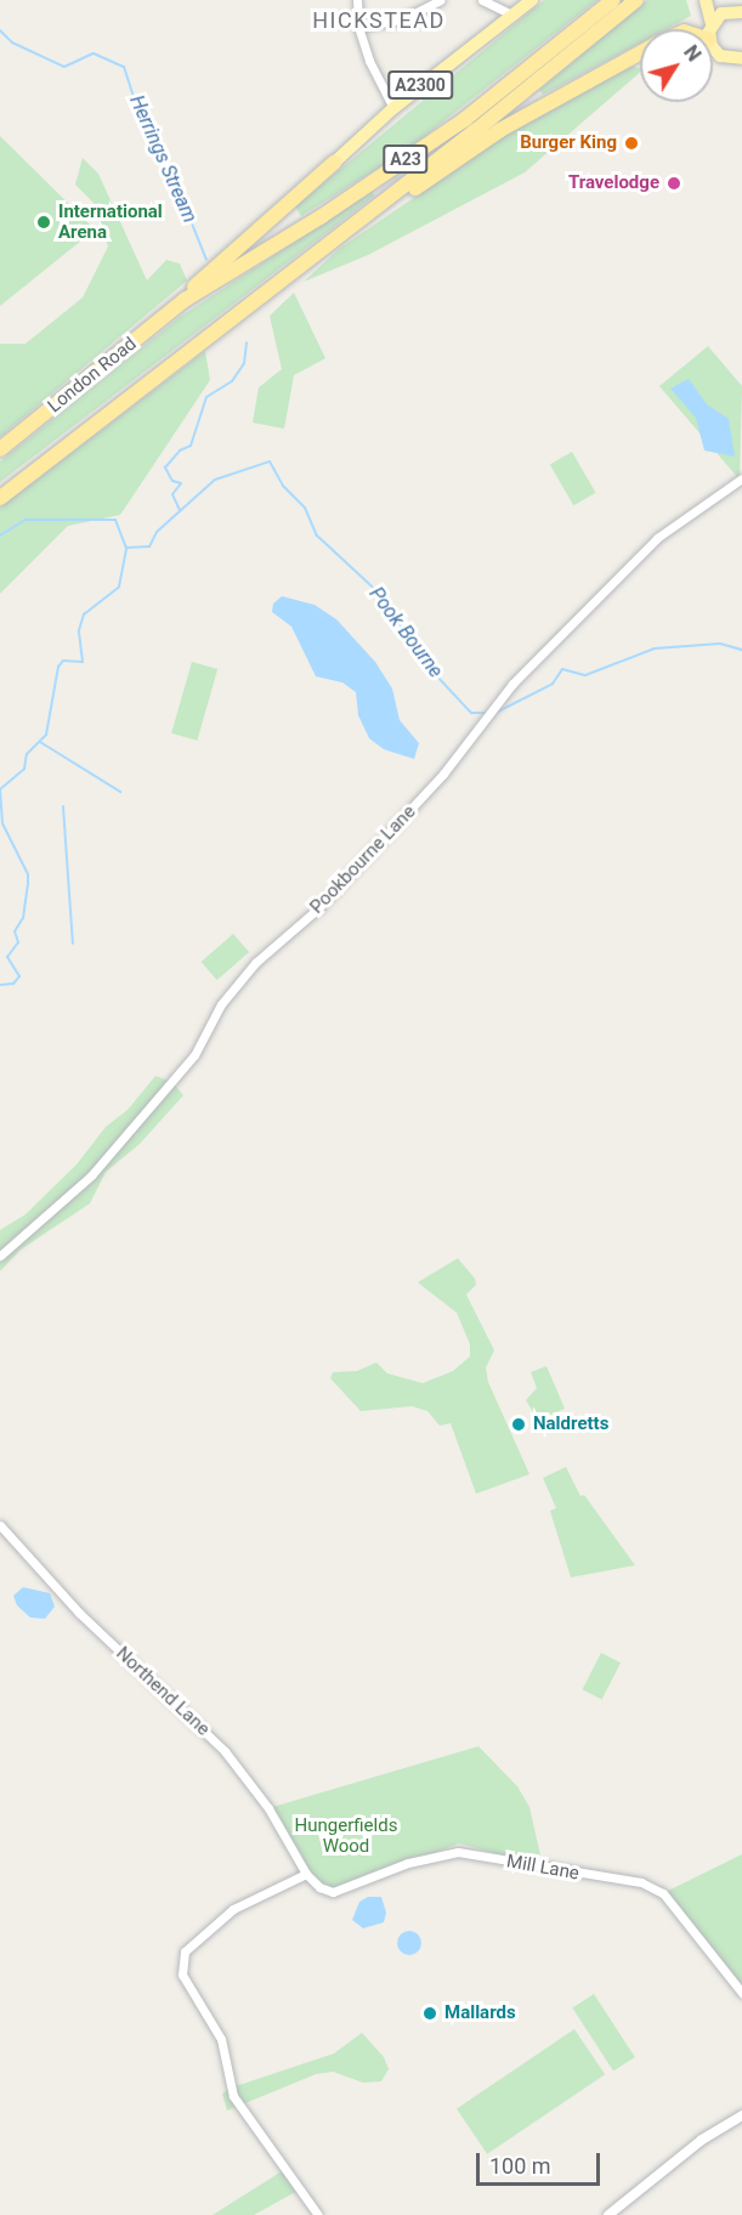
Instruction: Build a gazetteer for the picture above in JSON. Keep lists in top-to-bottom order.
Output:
{
  "streets": {
    "highway": ["A23", "London Road"],
    "main road": ["A2300"],
    "street": ["Pookbourne Lane", "Northend Lane", "Mill Lane"]
  },
  "crossings": [
    ["A23", "London Road"],
    ["Northend Lane", "Mill Lane"]
  ],
  "districts": ["HICKSTEAD"],
  "water": ["Herrings Stream", "Pook Bourne"],
  "parks": ["Hungerfields Wood"],
  "places": [
    "Burger King",
    "Travelodge",
    "International Arena",
    "Naldretts",
    "Mallards"
  ],
  "scale_bar": "100 m",
  "north": "top right"
}
